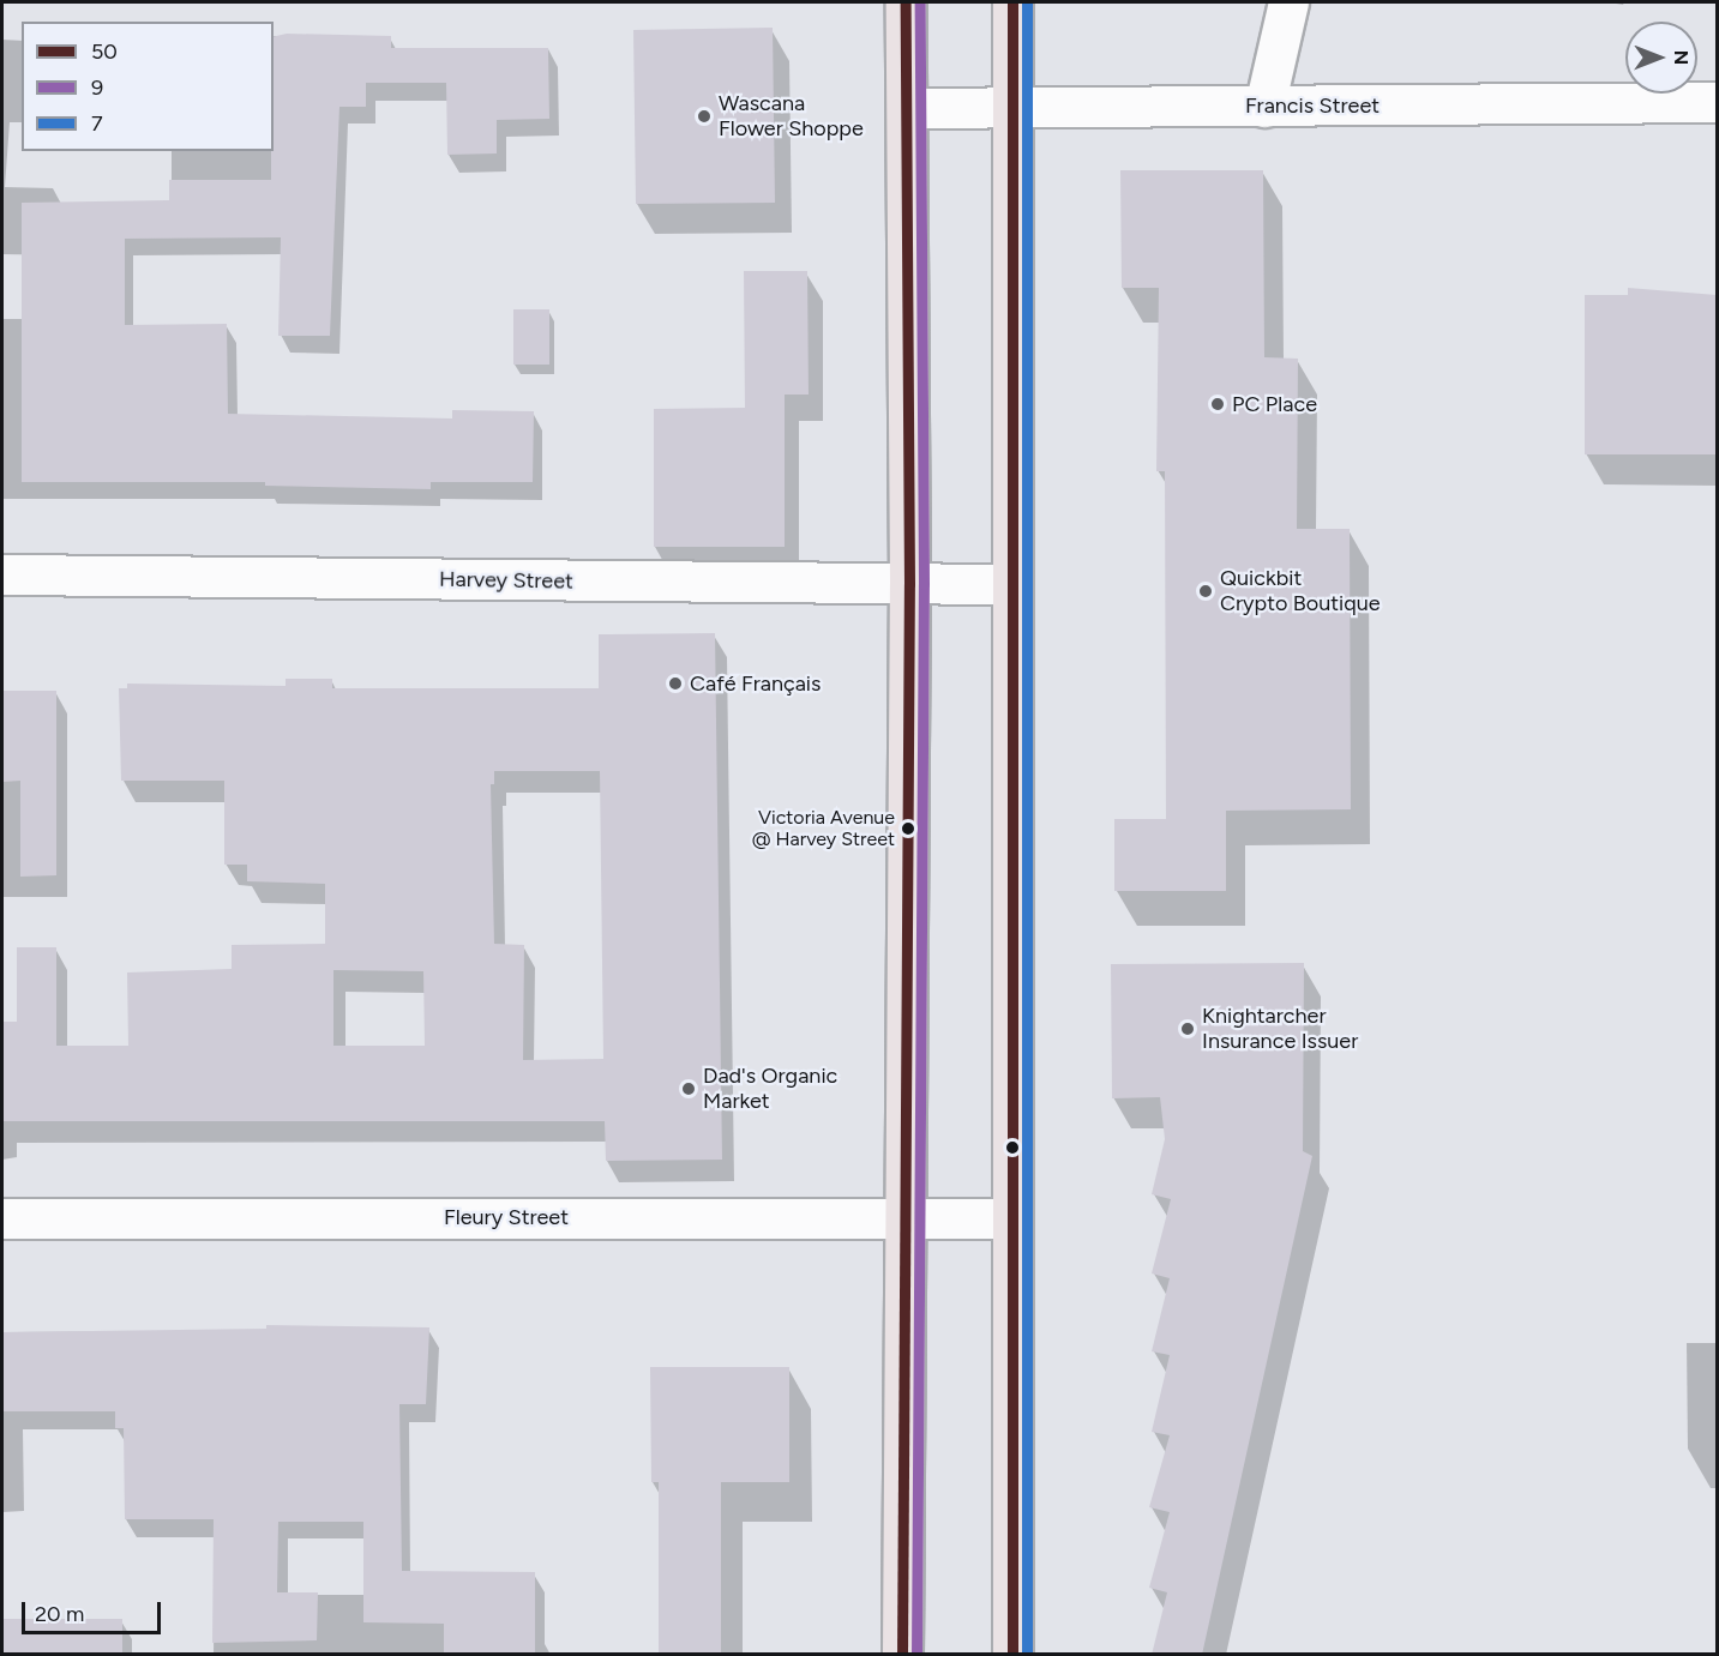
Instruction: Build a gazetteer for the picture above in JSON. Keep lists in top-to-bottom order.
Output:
{
  "streets": {
    "street": ["Francis Street", "Harvey Street", "Fleury Street"]
  },
  "places": [
    "Wascana Flower Shoppe",
    "PC Place",
    "Quickbit Crypto Boutique",
    "Café Français",
    "Victoria Avenue @ Harvey Street",
    "Knightarcher Insurance Issuer",
    "Dad's Organic Market"
  ],
  "lines": ["transit line 50", "transit line 9", "transit line 7"],
  "legend": ["50", "9", "7"],
  "scale_bar": "20 m",
  "north": "right"
}
